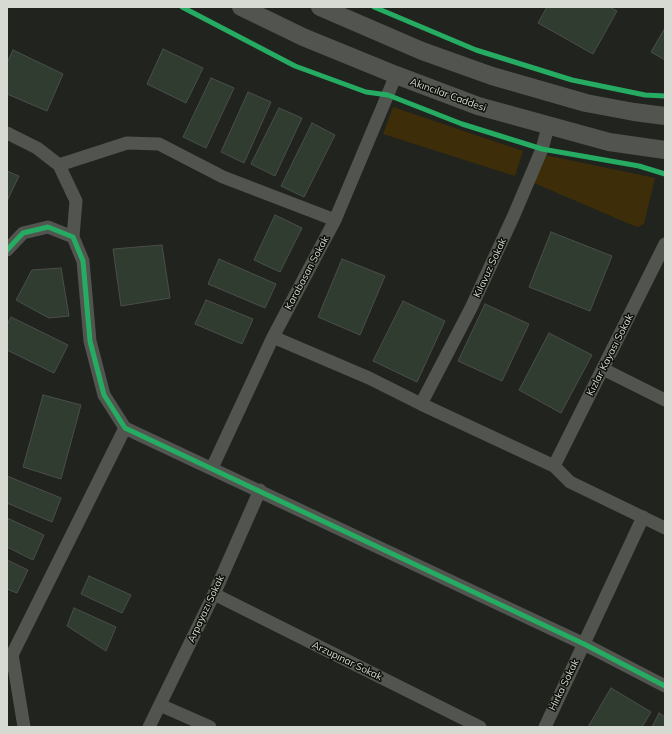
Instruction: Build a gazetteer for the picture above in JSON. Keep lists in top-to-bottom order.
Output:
{
  "streets": {
    "main road": ["Akıncılar Caddesi"],
    "street": [
      "Kılavuz Sokak",
      "Karabasan Sokak",
      "Kızlar Kayası Sokak",
      "Arpayazı Sokak",
      "Arzupınar Sokak",
      "Hırka Sokak"
    ]
  },
  "crossings": [
    ["Akıncılar Caddesi", "Kılavuz Sokak"],
    ["Akıncılar Caddesi", "Karabasan Sokak"],
    ["Arpayazı Sokak", "Arzupınar Sokak"]
  ]
}
